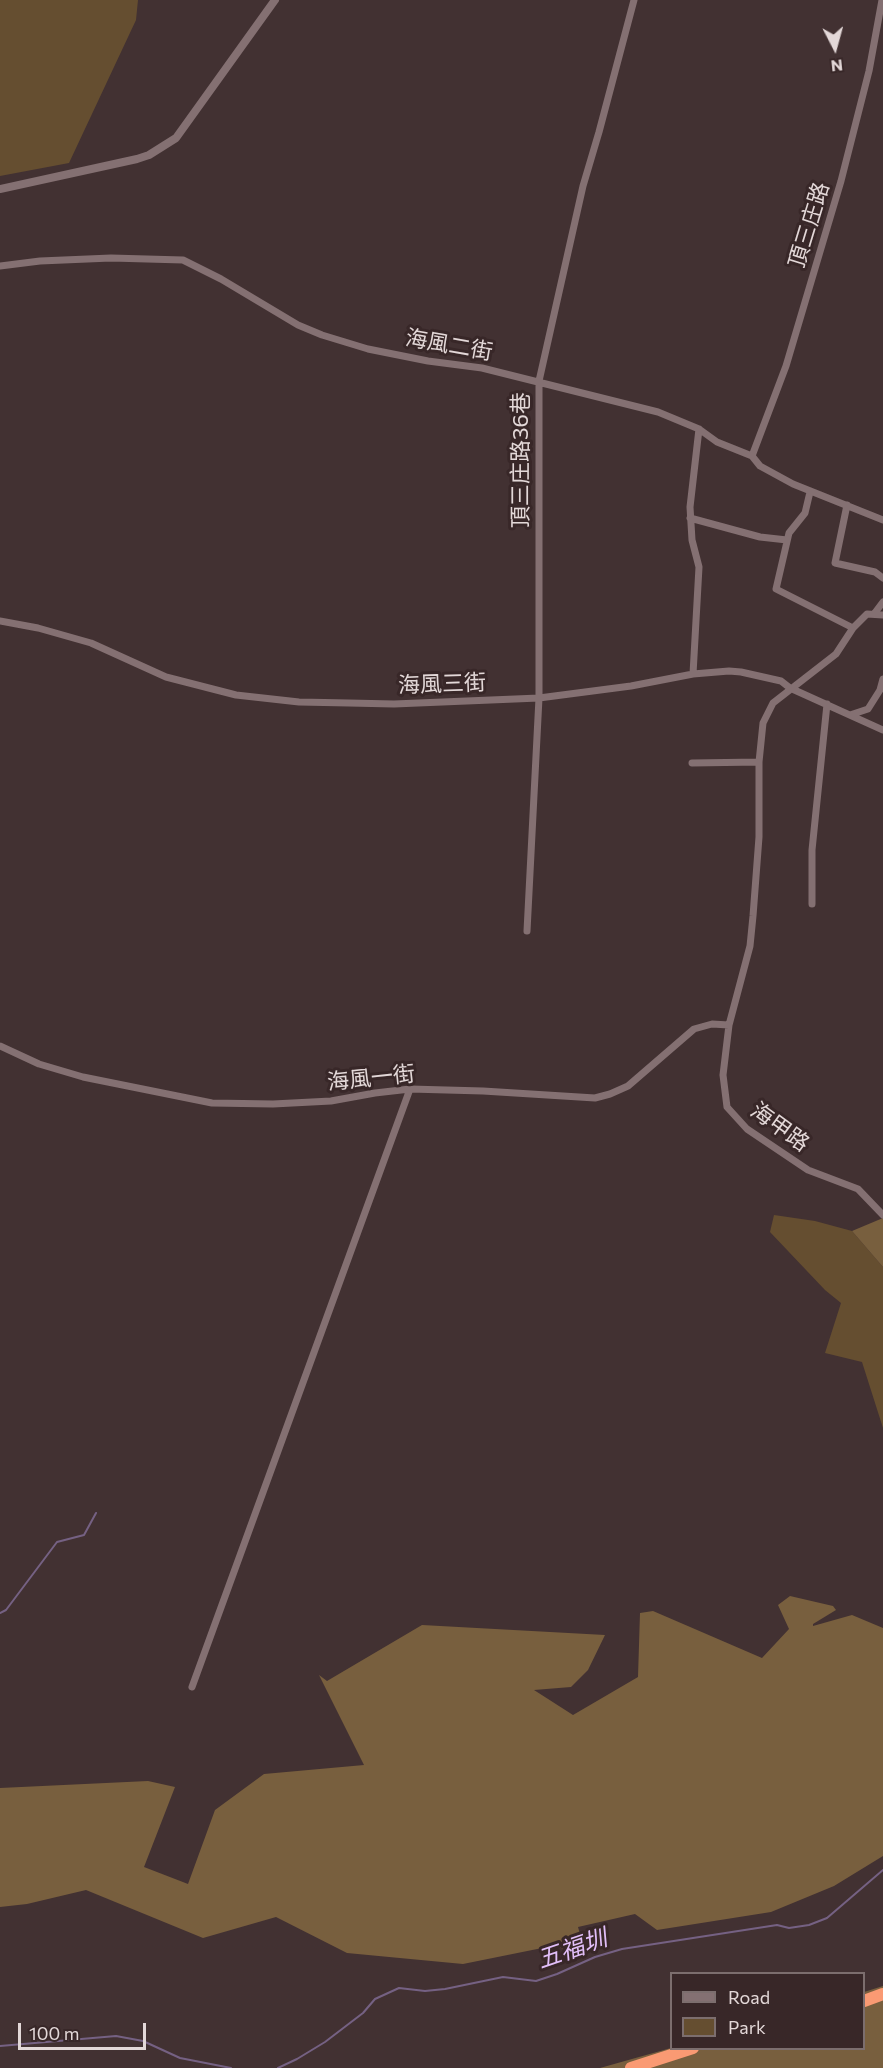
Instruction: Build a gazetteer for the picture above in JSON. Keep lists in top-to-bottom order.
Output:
{
  "streets": {
    "street": [
      "頂三庄路",
      "海風二街",
      "頂三庄路36巷",
      "海風三街",
      "海風一街",
      "海甲路"
    ]
  },
  "crossings": [
    ["頂三庄路", "海風二街"],
    ["海風二街", "頂三庄路36巷"],
    ["頂三庄路36巷", "海風三街"],
    ["海風三街", "海甲路"],
    ["海風一街", "海甲路"]
  ],
  "water": ["五福圳"],
  "legend": ["Road", "Park"],
  "scale_bar": "100 m",
  "north": "bottom"
}
